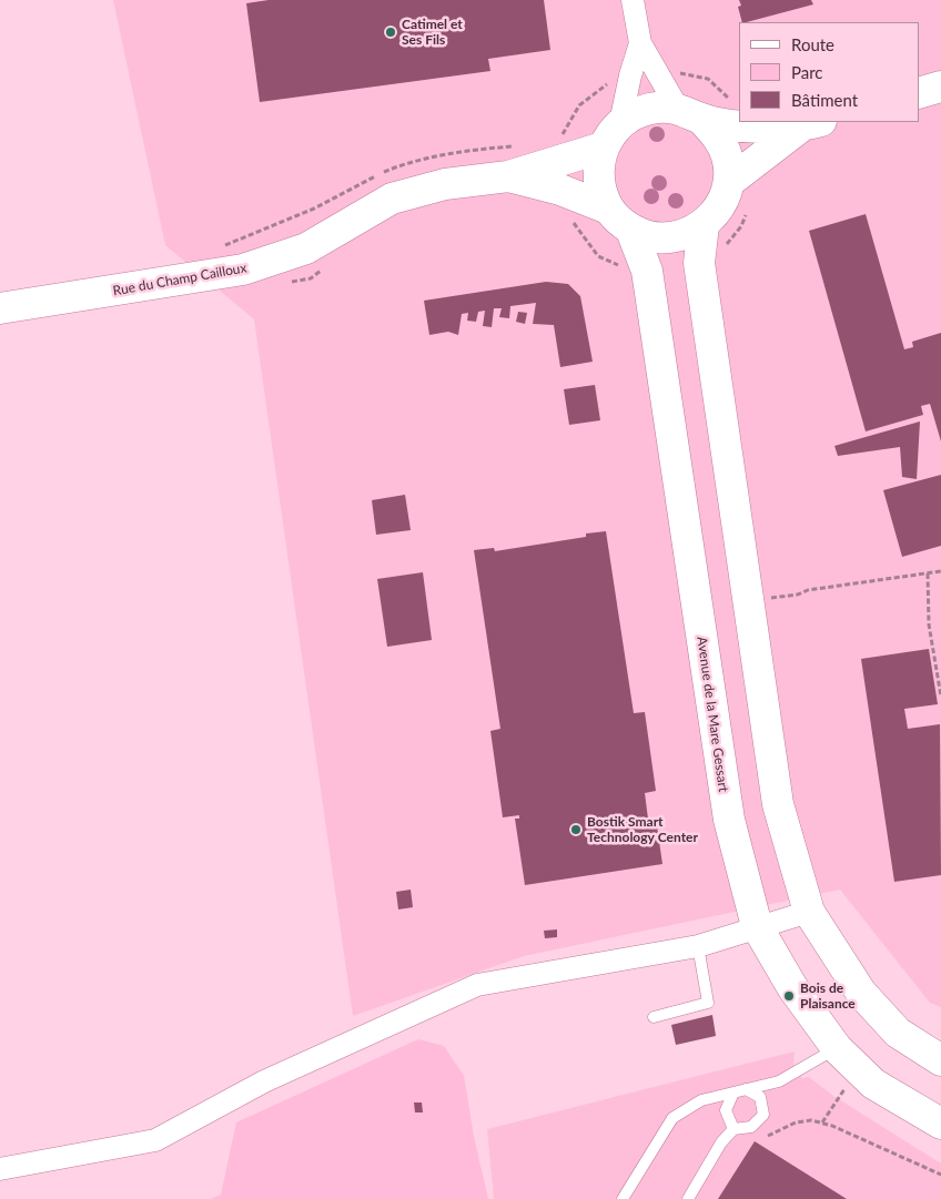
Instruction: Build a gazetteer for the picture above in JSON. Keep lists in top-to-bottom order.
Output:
{
  "streets": {
    "street": ["Rue du Champ Cailloux", "Avenue de la Mare Gessart"]
  },
  "crossings": [
    ["Rue du Champ Cailloux", "Avenue de la Mare Gessart"]
  ],
  "places": ["Catimel et Ses Fils", "Bostik Smart Technology Center", "Bois de Plaisance"],
  "legend": ["Route", "Parc", "Bâtiment"]
}
